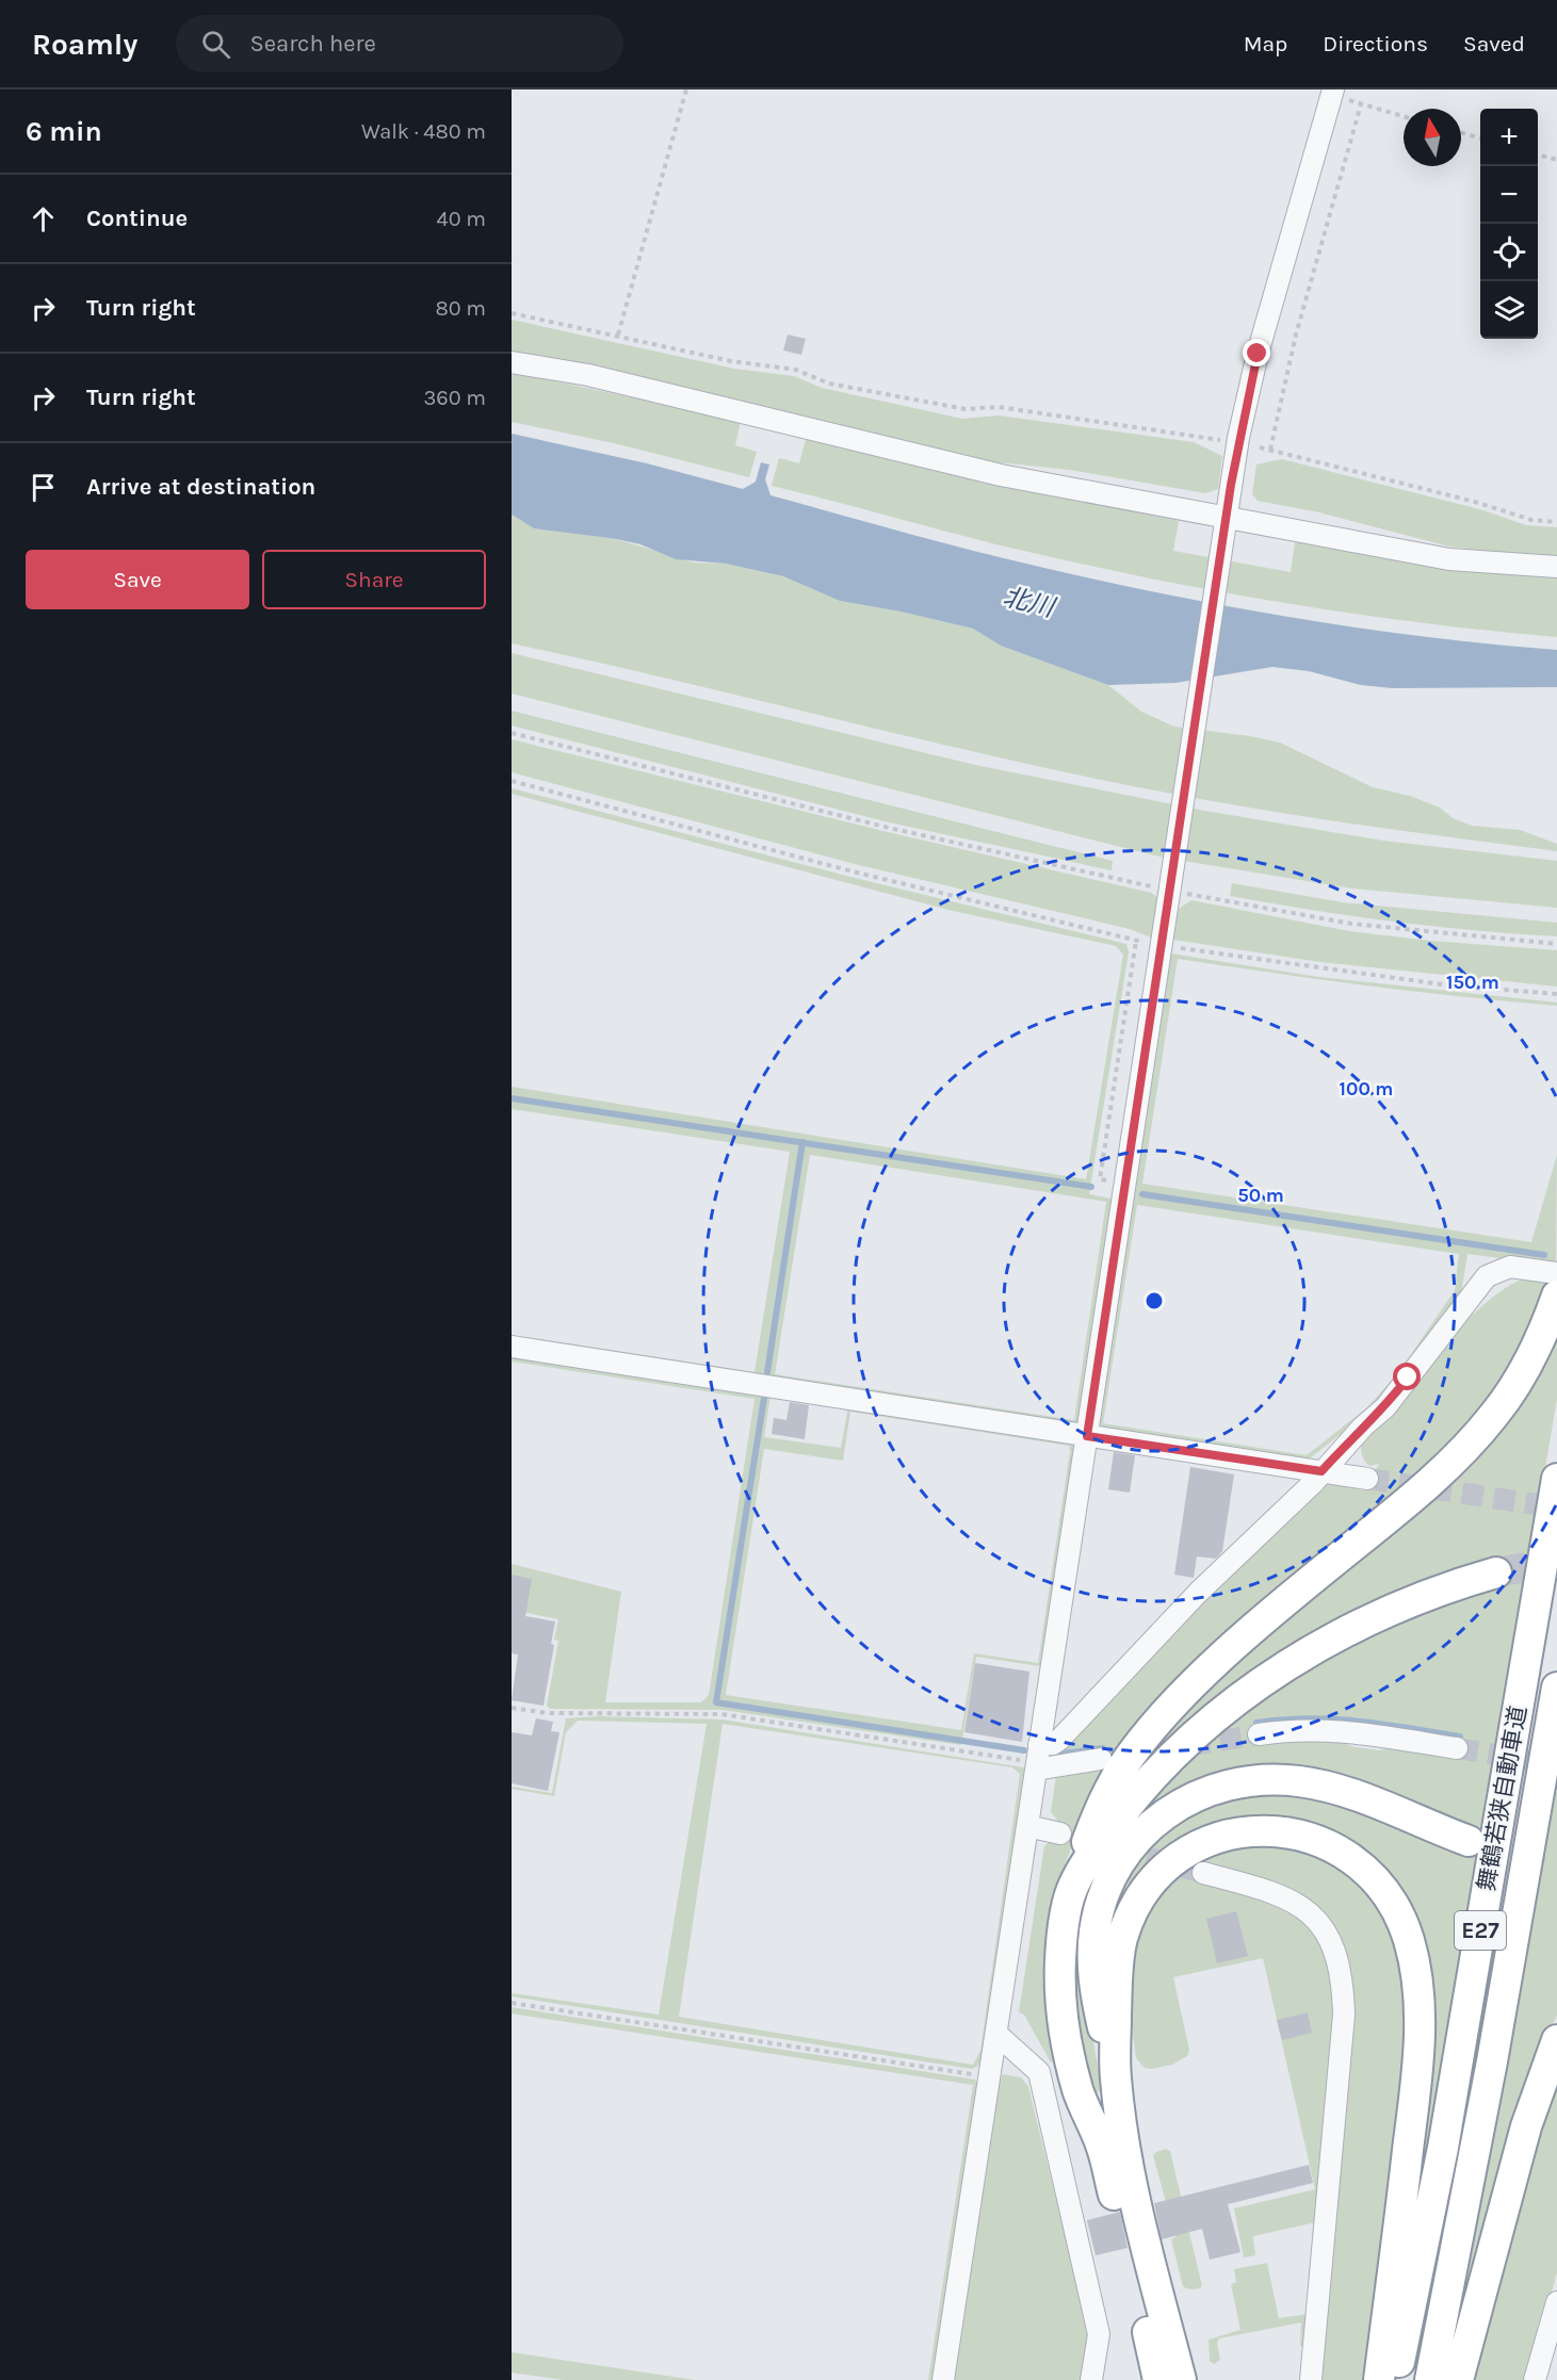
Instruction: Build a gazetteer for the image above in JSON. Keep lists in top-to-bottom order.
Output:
{
  "streets": {
    "highway": ["舞鶴若狭自動車道", "E27"]
  },
  "water": ["北川"],
  "north": "top",
  "page": {
    "header": "Roamly",
    "search": "Search here",
    "nav": ["Map", "Directions", "Saved"],
    "heading": ["6 min", "Walk · 480 m"],
    "map_buttons": ["+", "−"],
    "list": [
      ["Continue", "40 m"],
      ["Turn right", "80 m"],
      ["Turn right", "360 m"],
      "Arrive at destination"
    ],
    "buttons": ["Save", "Share"]
  },
  "rings": ["150 m", "100 m", "50 m"]
}
